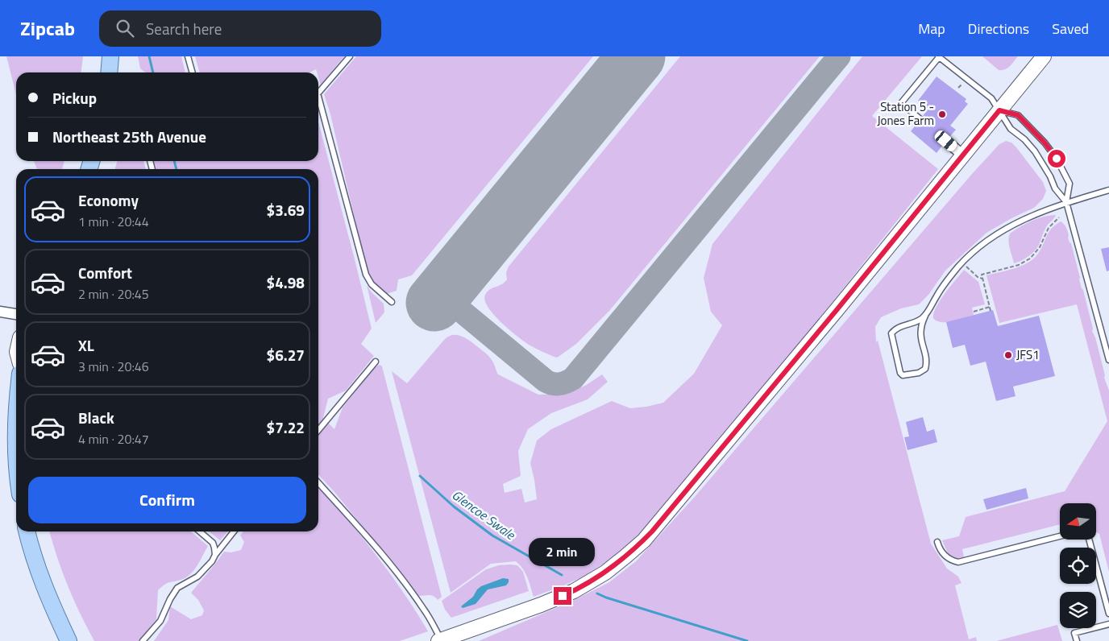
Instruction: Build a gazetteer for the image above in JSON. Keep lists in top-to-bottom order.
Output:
{
  "water": ["Glencoe Swale"],
  "places": ["Station 5 - Jones Farm", "JFS1"],
  "north": "left",
  "page": {
    "header": "Zipcab",
    "search": "Search here",
    "nav": ["Map", "Directions", "Saved"],
    "banner": ["Pickup", "Northeast 25th Avenue"],
    "list": [
      {
        "name": "Economy",
        "note": "1 min · 20:44",
        "value": "$3.69"
      },
      {
        "name": "Comfort",
        "note": "2 min · 20:45",
        "value": "$4.98"
      },
      {
        "name": "XL",
        "note": "3 min · 20:46",
        "value": "$6.27"
      },
      {
        "name": "Black",
        "note": "4 min · 20:47",
        "value": "$7.22"
      }
    ],
    "buttons": "Confirm",
    "bubble": "2 min"
  }
}
